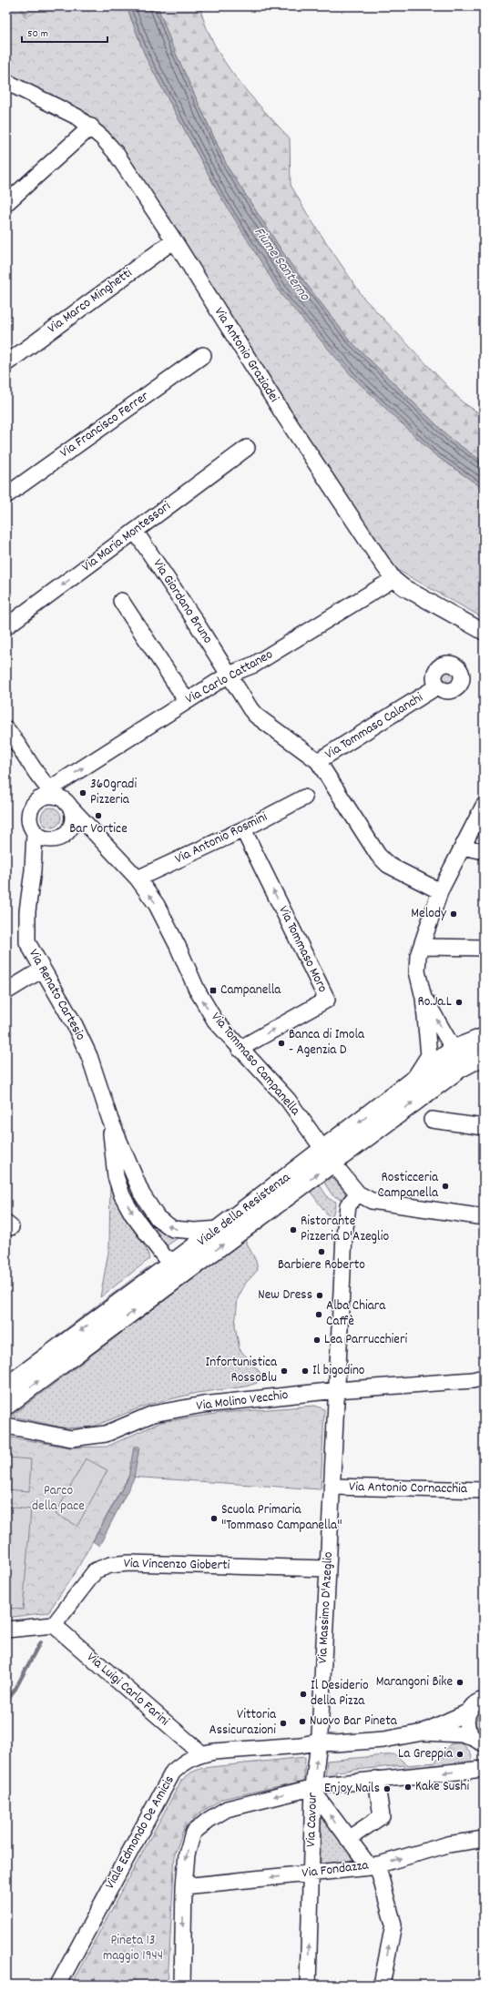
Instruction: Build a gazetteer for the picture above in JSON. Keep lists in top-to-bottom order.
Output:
{
  "streets": {
    "main road": ["Viale della Resistenza"],
    "street": [
      "Via Marco Minghetti",
      "Via Antonio Graziadei",
      "Via Francisco Ferrer",
      "Via Maria Montessori",
      "Via Giordano Bruno",
      "Via Carlo Cattaneo",
      "Via Tommaso Calanchi",
      "Via Antonio Rosmini",
      "Via Tommaso Moro",
      "Via Renato Cartesio",
      "Via Tommaso Campanella",
      "Via Molino Vecchio",
      "Via Antonio Cornacchia",
      "Via Vincenzo Gioberti",
      "Via Massimo D'Azeglio",
      "Via Luigi Carlo Farini",
      "Via Cavour",
      "Viale Edmondo De Amicis",
      "Via Fondazza"
    ]
  },
  "crossings": [
    ["Via Marco Minghetti", "Via Antonio Graziadei"],
    ["Via Antonio Graziadei", "Via Carlo Cattaneo"],
    ["Via Maria Montessori", "Via Giordano Bruno"],
    ["Via Giordano Bruno", "Via Carlo Cattaneo"],
    ["Via Giordano Bruno", "Via Tommaso Calanchi"],
    ["Via Carlo Cattaneo", "Via Renato Cartesio"],
    ["Via Carlo Cattaneo", "Via Tommaso Campanella"],
    ["Via Antonio Rosmini", "Via Tommaso Moro"],
    ["Via Antonio Rosmini", "Via Tommaso Campanella"],
    ["Via Tommaso Moro", "Via Tommaso Campanella"],
    ["Via Renato Cartesio", "Via Tommaso Campanella"],
    ["Via Renato Cartesio", "Viale della Resistenza"],
    ["Via Tommaso Campanella", "Viale della Resistenza"],
    ["Via Tommaso Campanella", "Via Massimo D'Azeglio"],
    ["Via Molino Vecchio", "Via Massimo D'Azeglio"],
    ["Via Antonio Cornacchia", "Via Massimo D'Azeglio"],
    ["Via Vincenzo Gioberti", "Via Massimo D'Azeglio"],
    ["Via Vincenzo Gioberti", "Via Luigi Carlo Farini"],
    ["Via Massimo D'Azeglio", "Via Cavour"],
    ["Via Massimo D'Azeglio", "Viale Edmondo De Amicis"],
    ["Via Luigi Carlo Farini", "Viale Edmondo De Amicis"],
    ["Via Cavour", "Viale Edmondo De Amicis"],
    ["Via Cavour", "Via Fondazza"]
  ],
  "one_way": ["Via Maria Montessori", "Via Carlo Cattaneo"],
  "water": ["Fiume Santerno"],
  "parks": ["Parco della pace", "Pineta 13 maggio 1944"],
  "places": {
    "other": [
      "360gradi Pizzeria",
      "Bar Vortice",
      "Melody",
      "Ro.Ja.L",
      "Banca di Imola - Agenzia D",
      "Rosticceria Campanella",
      "Ristorante Pizzeria D'Azeglio",
      "Barbiere Roberto",
      "New Dress",
      "Alba Chiara Caffè",
      "Lea Parrucchieri",
      "Infortunistica RossoBlu",
      "Il bigodino",
      "Scuola Primaria \"Tommaso Campanella\"",
      "Marangoni Bike",
      "Il Desiderio della Pizza",
      "Nuovo Bar Pineta",
      "Vittoria Assicurazioni",
      "La Greppia",
      "Kake Sushi",
      "Enjoy Nails"
    ],
    "transit": ["Campanella"]
  },
  "scale_bar": "50 m"
}
